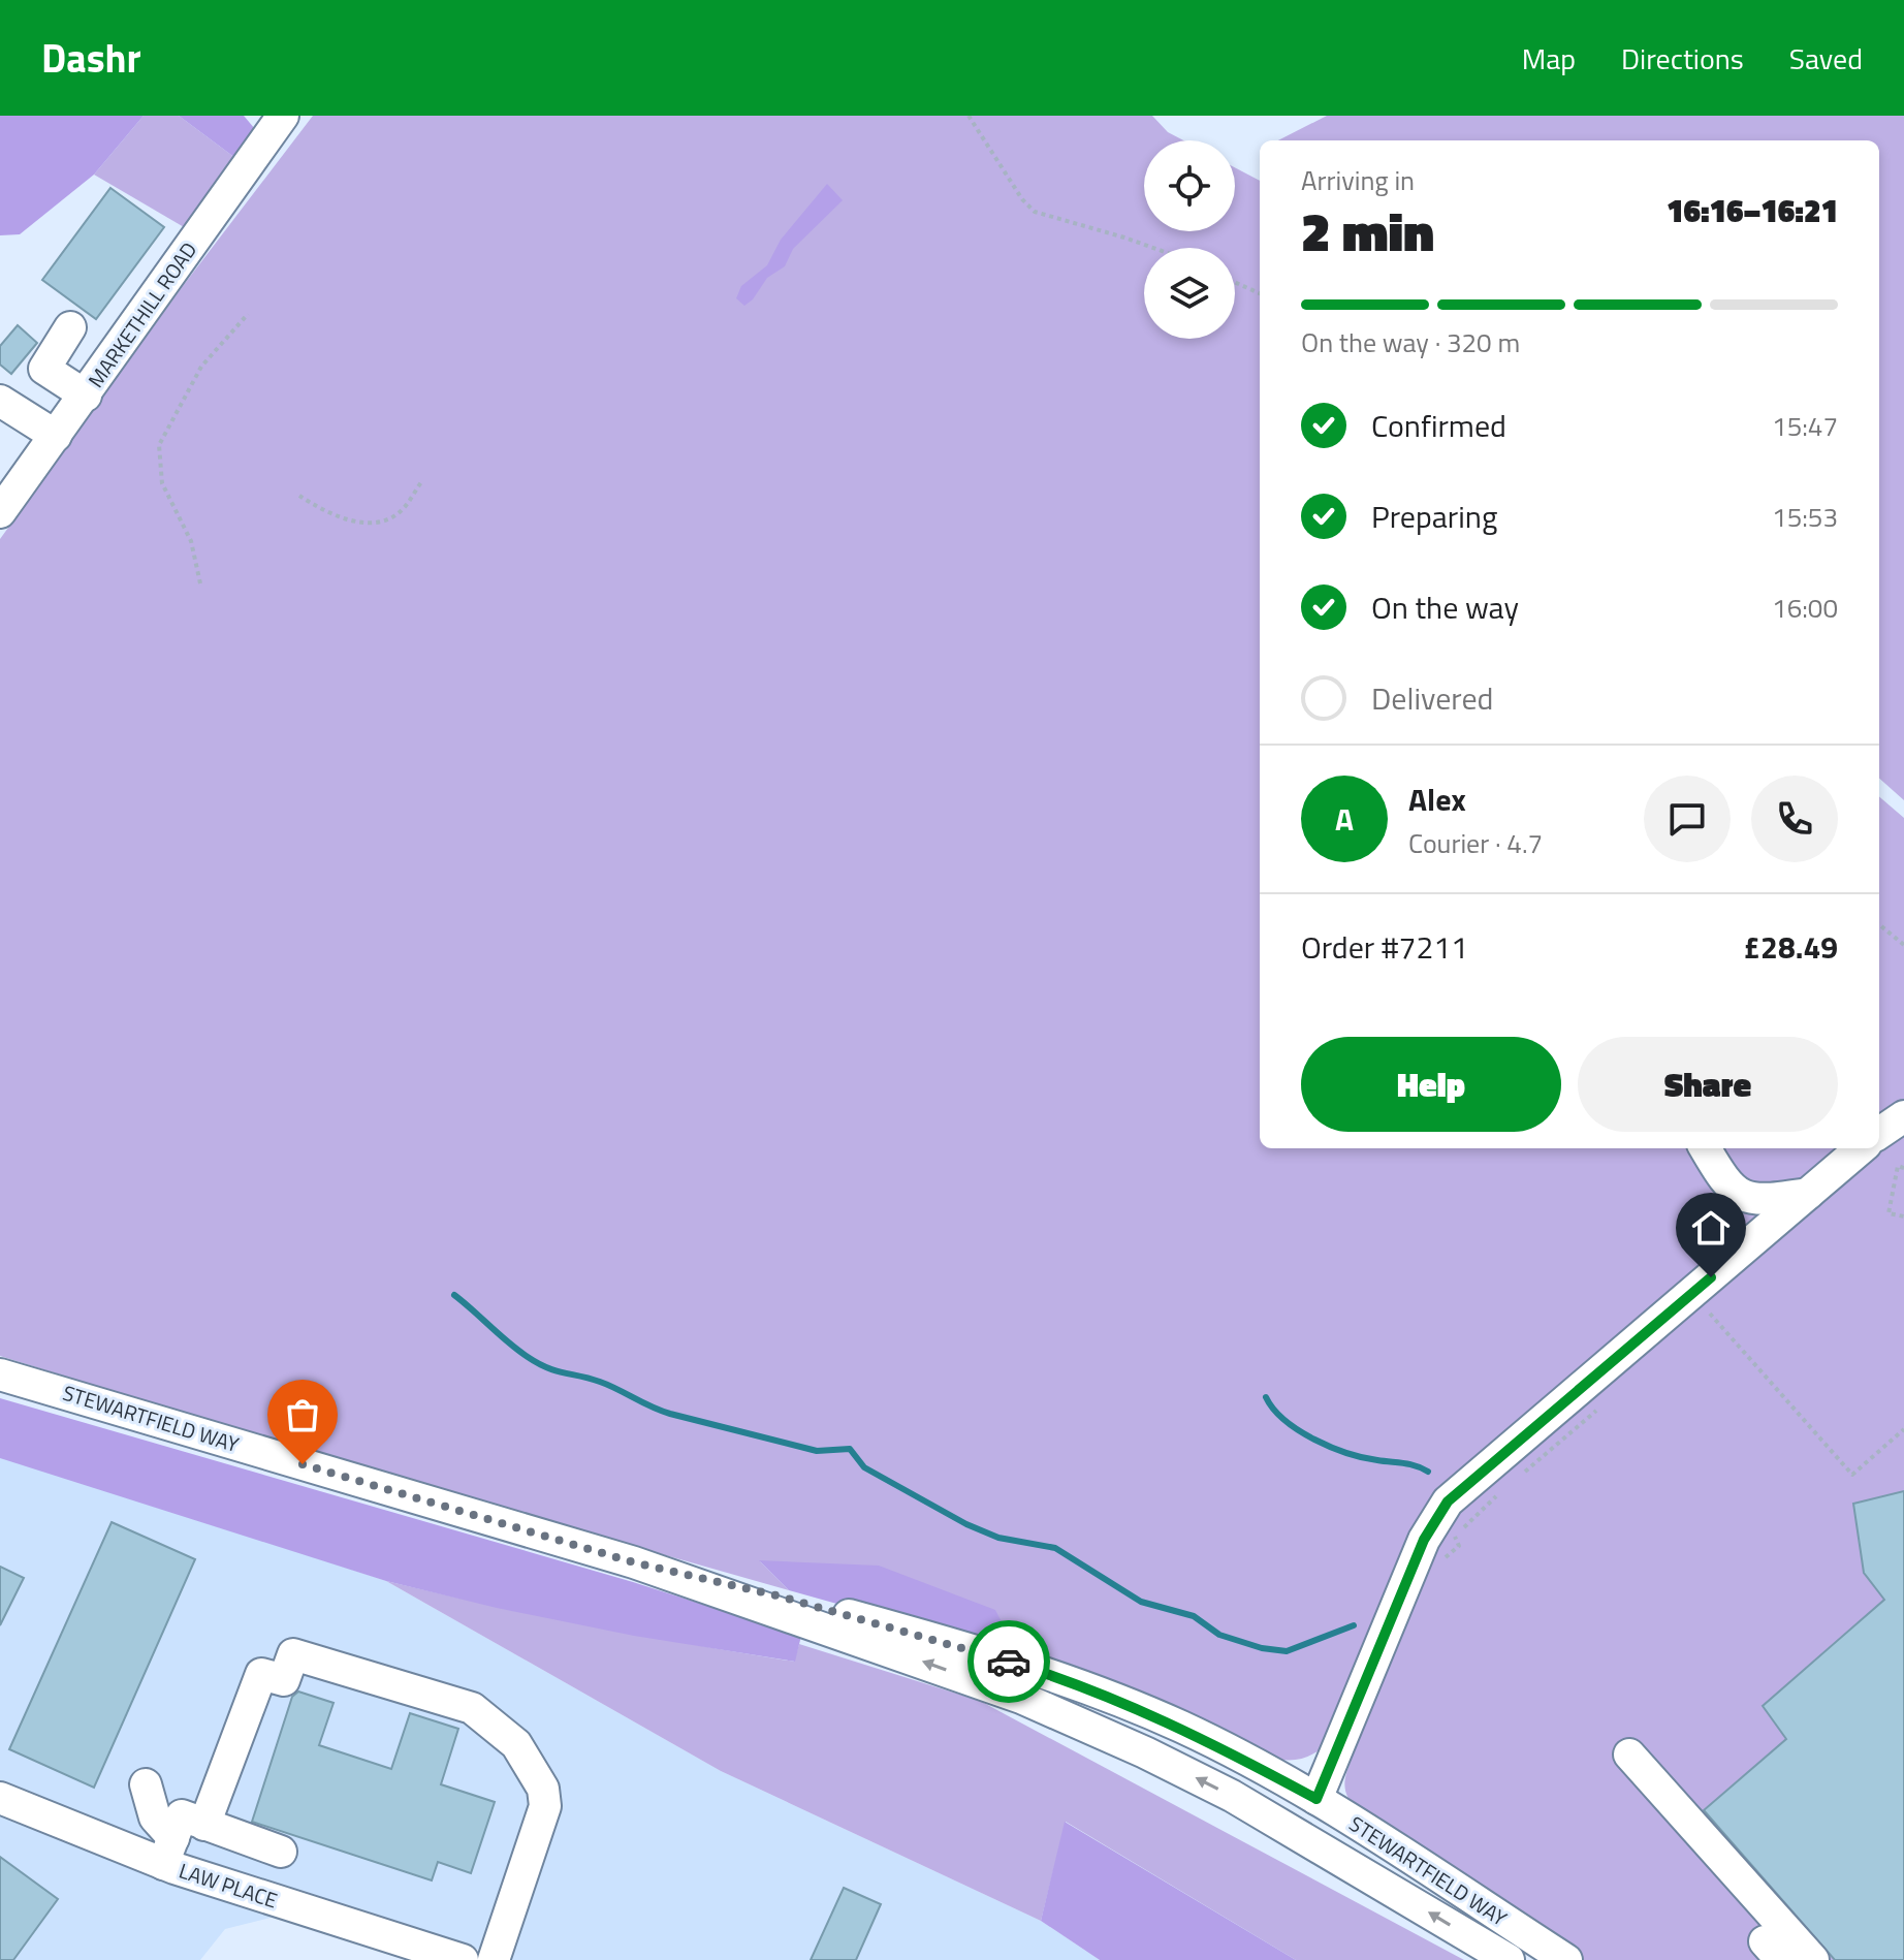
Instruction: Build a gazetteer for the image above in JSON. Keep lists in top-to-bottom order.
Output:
{
  "streets": {
    "street": ["MARKETHILL ROAD", "STEWARTFIELD WAY", "LAW PLACE"]
  },
  "page": {
    "header": "Dashr",
    "nav": ["Map", "Directions", "Saved"],
    "heading": ["2 min", "Arriving in", "16:16–16:21"],
    "panel": [
      "Alex",
      "Courier · 4.7",
      "Order #7211",
      "£28.49"
    ],
    "bar": "On the way · 320 m",
    "list": [
      ["Confirmed", "15:47"],
      ["Preparing", "15:53"],
      ["On the way", "16:00"],
      "Delivered"
    ],
    "round": "A",
    "buttons": ["Help", "Share"]
  }
}
